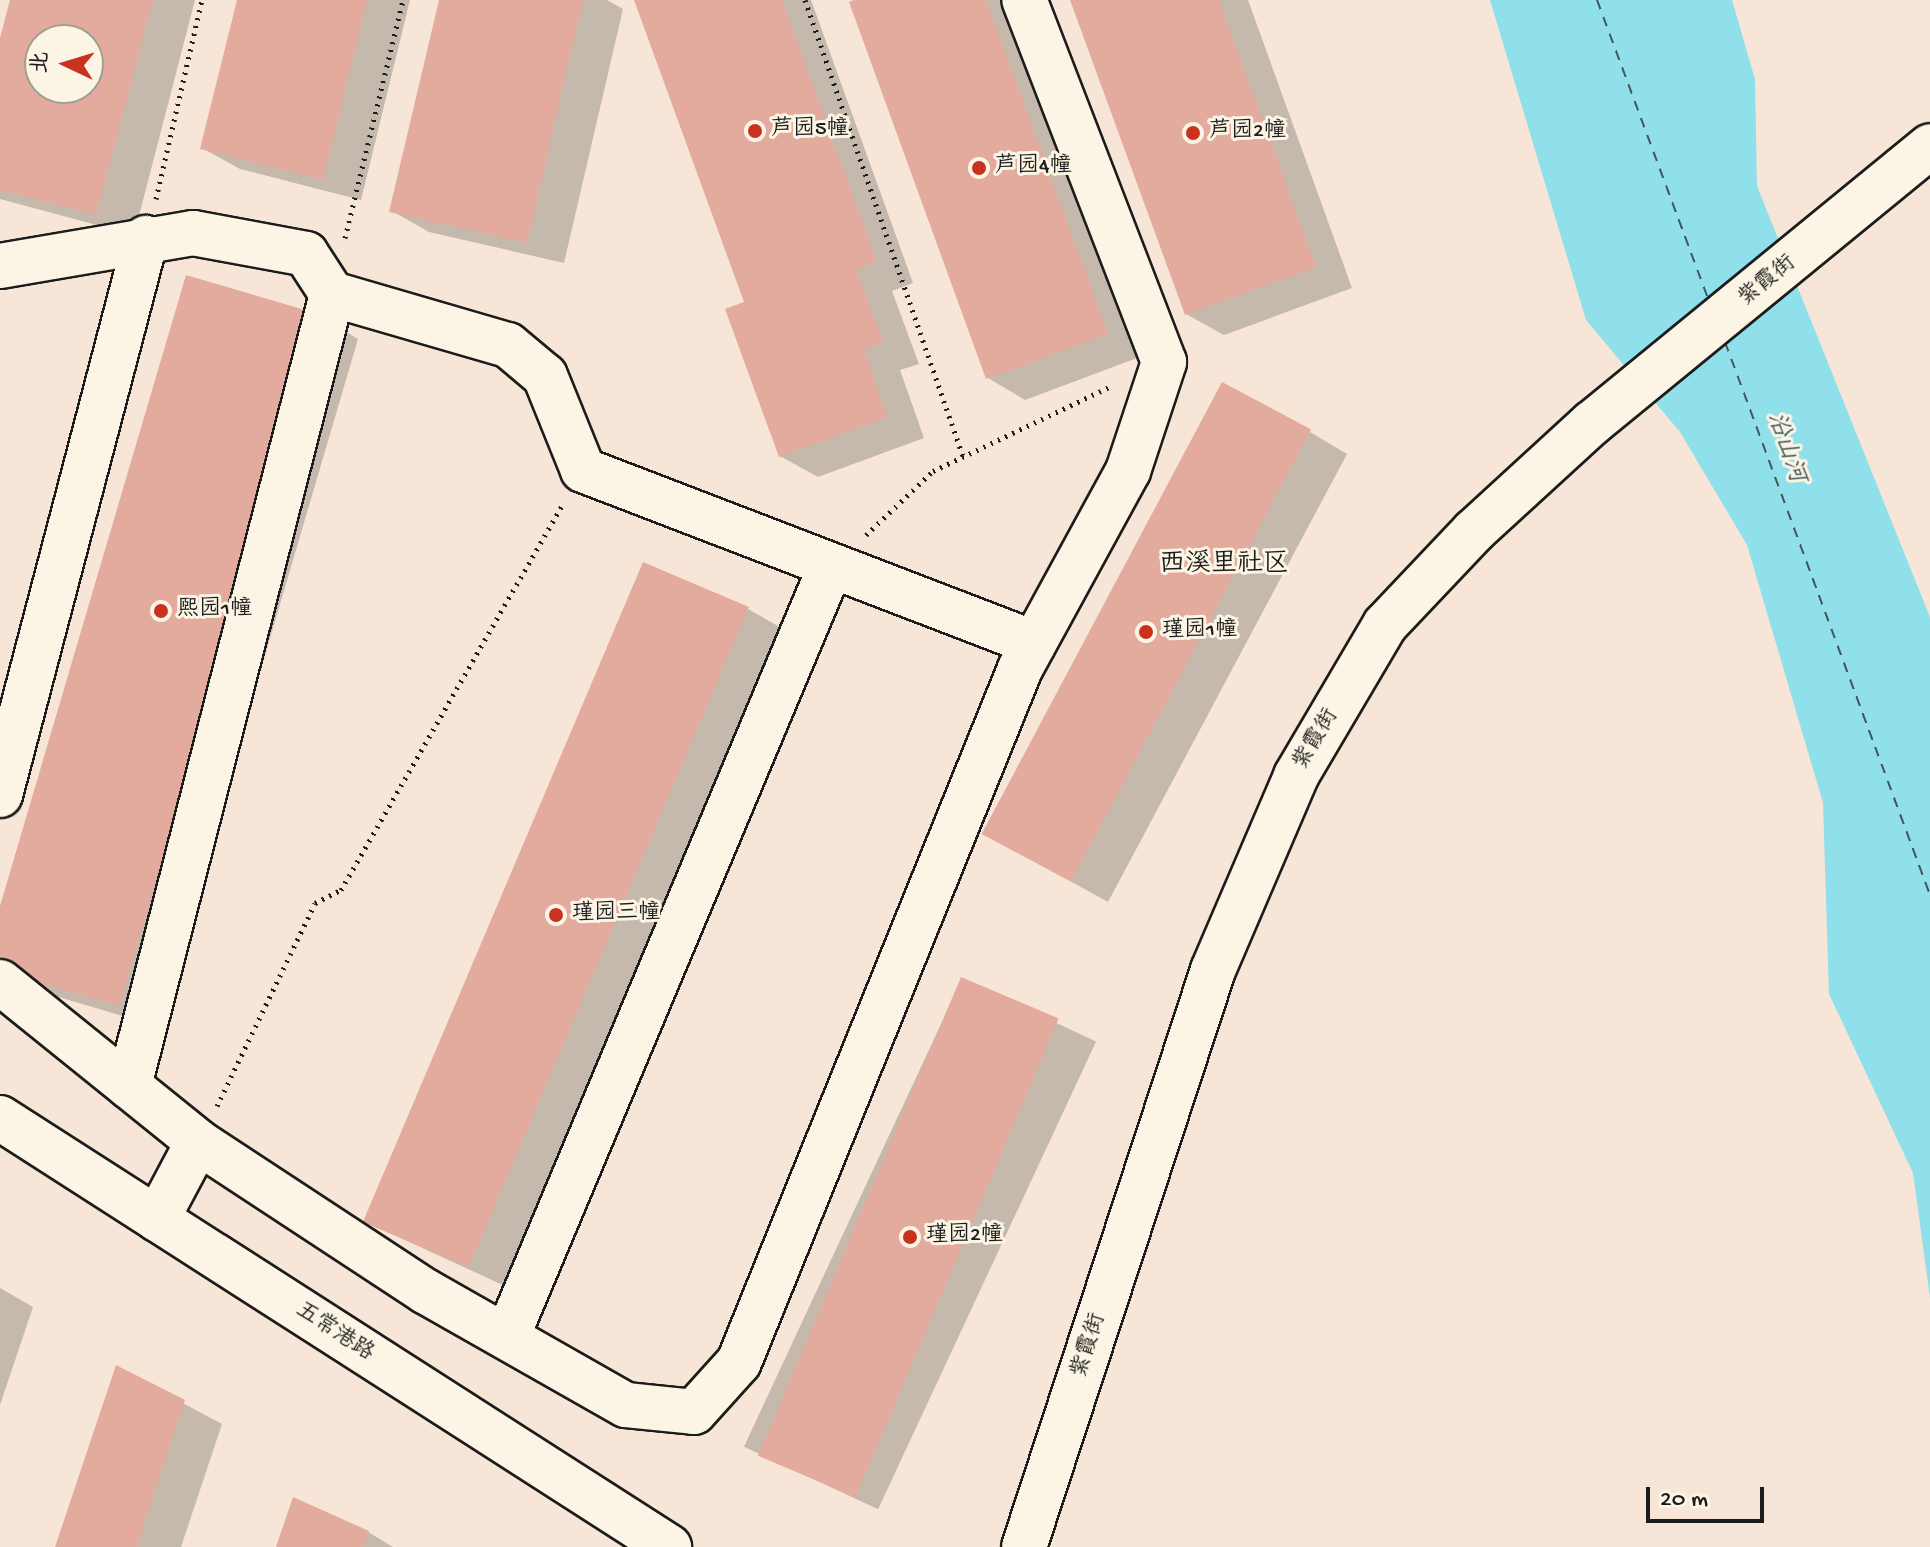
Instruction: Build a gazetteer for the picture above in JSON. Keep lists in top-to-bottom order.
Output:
{
  "streets": {
    "street": ["紫霞街", "五常港路"]
  },
  "districts": ["西溪里社区"],
  "water": ["沿山河"],
  "places": [
    "芦园5幢",
    "芦园2幢",
    "芦园4幢",
    "熙园1幢",
    "瑾园1幢",
    "瑾园三幢",
    "瑾园2幢"
  ],
  "scale_bar": "20 m",
  "north": "left"
}
